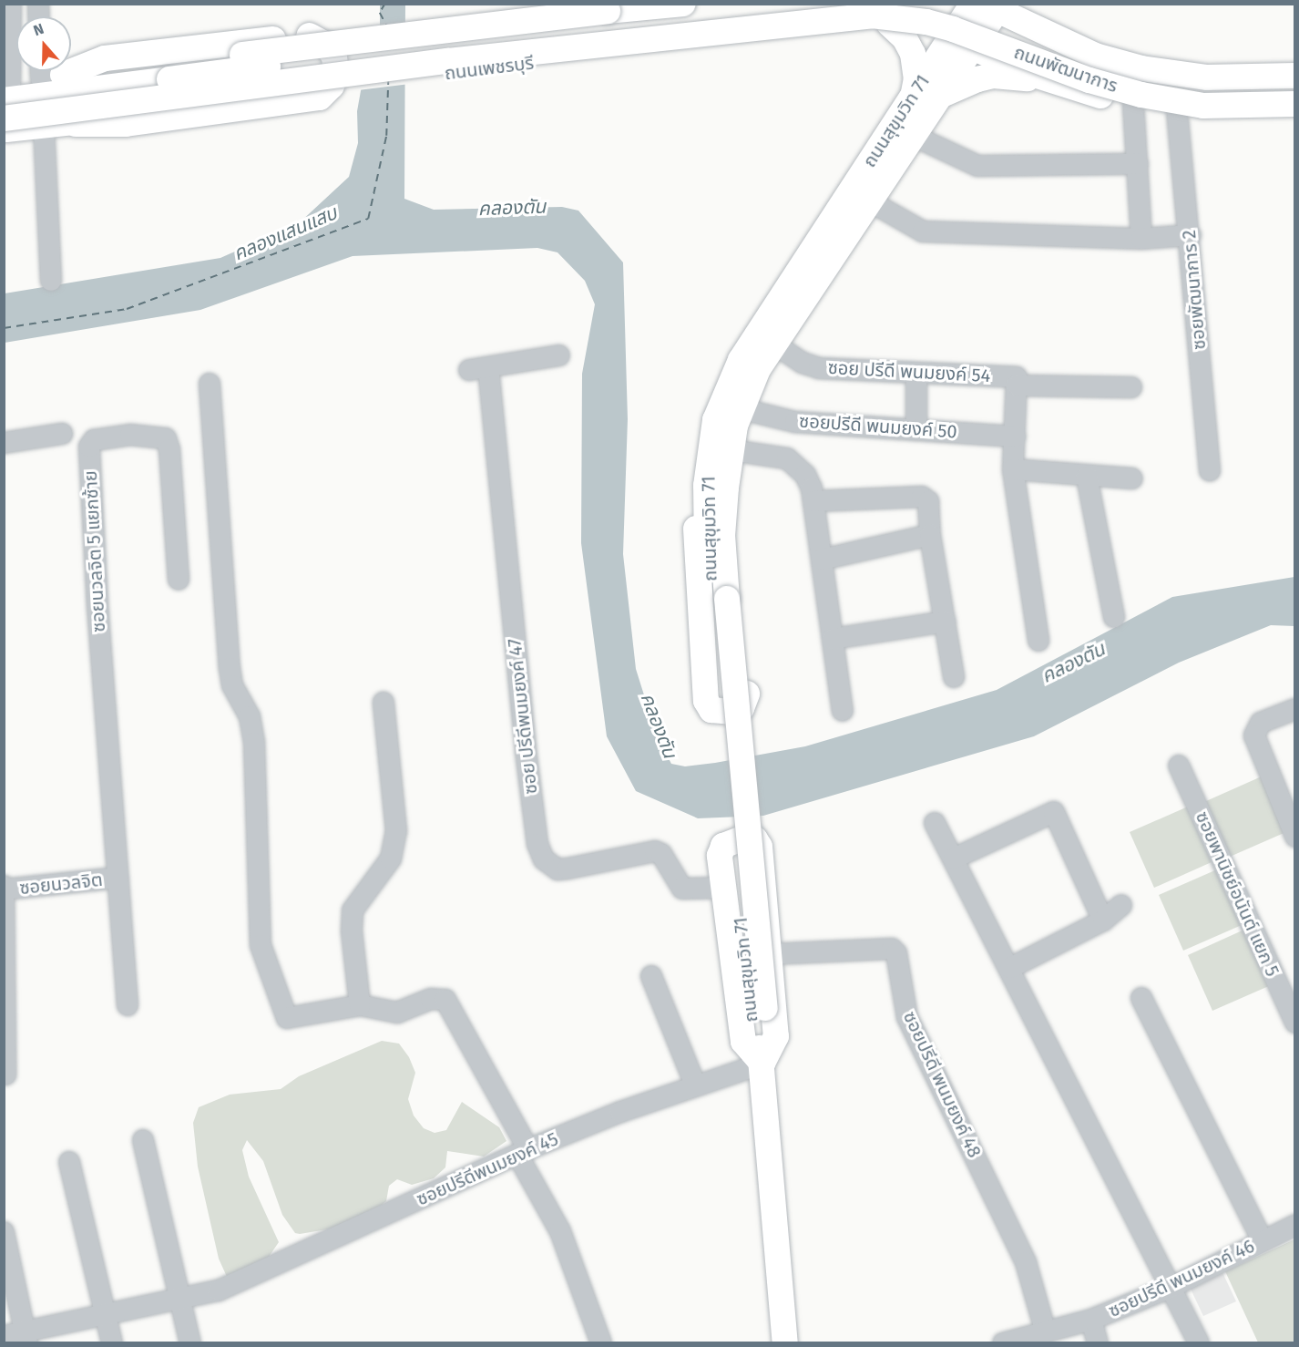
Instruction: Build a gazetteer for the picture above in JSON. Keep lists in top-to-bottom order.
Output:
{
  "streets": {
    "main road": ["ถนนเพชรบุรี", "ถนนพัฒนาการ", "ถนนสุขุมวิท 71"],
    "street": [
      "ซอยพัฒนาการ 2",
      "ซอย ปรีดี พนมยงค์ 54",
      "ซอยปรีดี พนมยงค์ 50",
      "ซอยนวลจิต 5 แยกซ้าย",
      "ซอย ปรีดีพนมยงค์ 47",
      "ซอยนวลจิต",
      "ซอยพานิชย์อนันต์ แยก 5",
      "ซอยปรีดี พนมยงค์ 48",
      "ซอยปรีดีพนมยงค์ 45",
      "ซอยปรีดี พนมยงค์ 46"
    ]
  },
  "crossings": [
    ["ถนนเพชรบุรี", "ถนนพัฒนาการ"],
    ["ถนนเพชรบุรี", "ถนนสุขุมวิท 71"],
    ["ถนนพัฒนาการ", "ถนนสุขุมวิท 71"],
    ["ถนนพัฒนาการ", "ซอยพัฒนาการ 2"],
    ["ถนนสุขุมวิท 71", "ซอย ปรีดี พนมยงค์ 54"],
    ["ถนนสุขุมวิท 71", "ซอยปรีดี พนมยงค์ 50"],
    ["ถนนสุขุมวิท 71", "ซอยปรีดีพนมยงค์ 45"],
    ["ซอยนวลจิต 5 แยกซ้าย", "ซอยนวลจิต"],
    ["ซอยปรีดี พนมยงค์ 48", "ซอยปรีดี พนมยงค์ 46"]
  ],
  "water": ["คลองตัน", "คลองแสนแสบ"],
  "north": "top"
}
